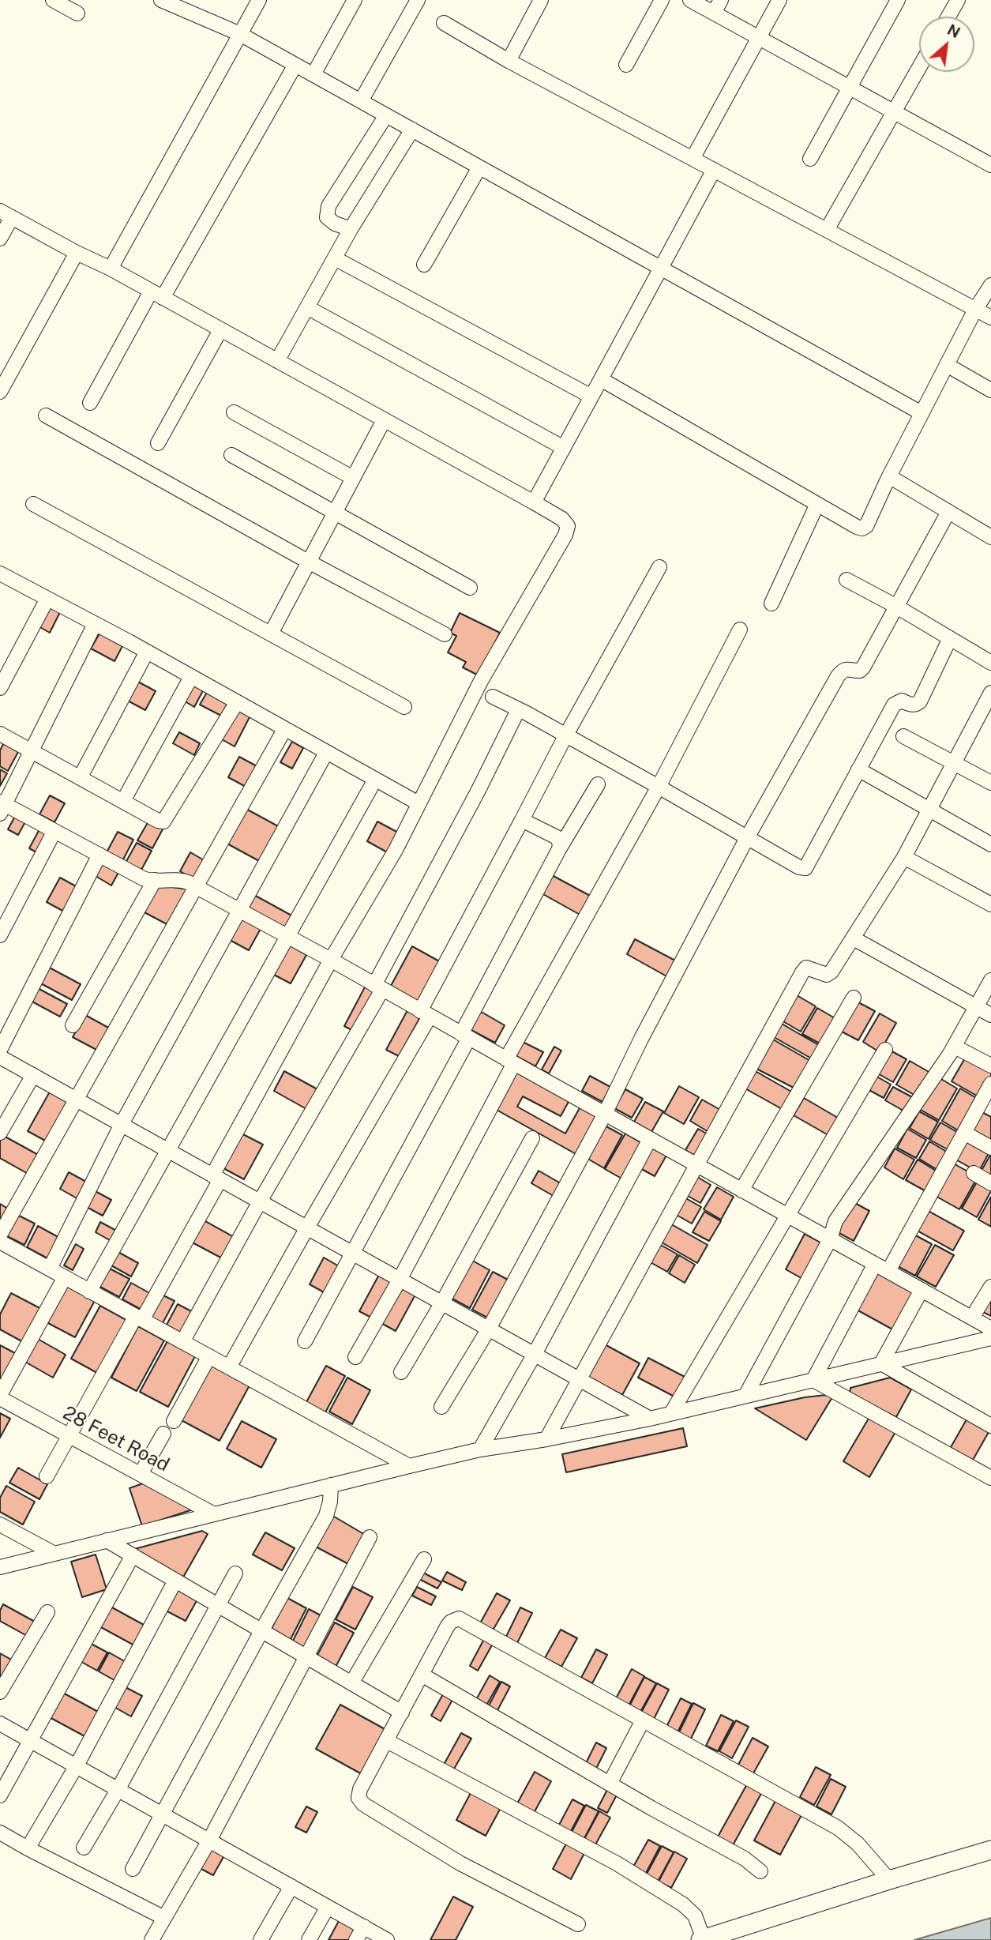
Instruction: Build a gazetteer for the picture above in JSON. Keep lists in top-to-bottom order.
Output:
{
  "streets": {
    "street": ["28 Feet Road"]
  },
  "north": "top right"
}
